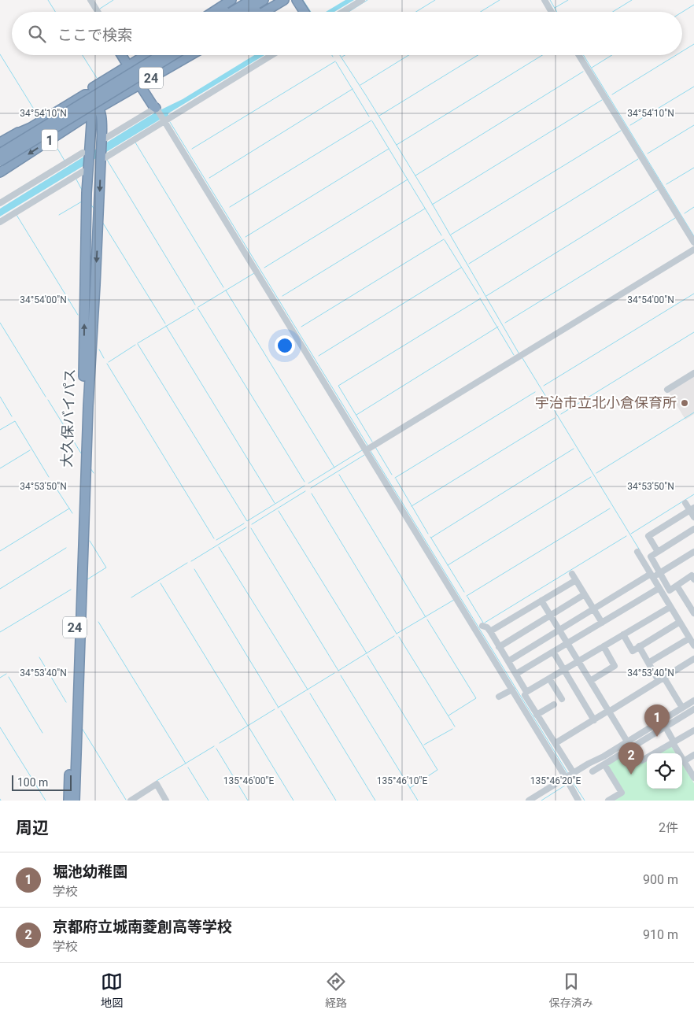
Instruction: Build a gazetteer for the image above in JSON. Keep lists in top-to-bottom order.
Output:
{
  "streets": {
    "highway": ["24", "1", "大久保バイパス"]
  },
  "crossings": [
    ["24", "1"],
    ["24", "大久保バイパス"],
    ["1", "大久保バイパス"]
  ],
  "places": ["宇治市立北小倉保育所"],
  "scale_bar": "100 m",
  "page": {
    "search": "ここで検索",
    "pins": ["1", "2"],
    "scale": "100 m",
    "heading": ["周辺", "2件"],
    "list": [
      {
        "mark": "1",
        "name": "堀池幼稚園",
        "note": "学校",
        "value": "900 m"
      },
      {
        "mark": "2",
        "name": "京都府立城南菱創高等学校",
        "note": "学校",
        "value": "910 m"
      }
    ],
    "nav": ["地図", "経路", "保存済み"]
  },
  "coordinates": [
    "34°54'10\"N",
    "34°54'00\"N",
    "34°53'50\"N",
    "34°53'40\"N",
    "135°46'00\"E",
    "135°46'10\"E",
    "135°46'20\"E"
  ]
}
